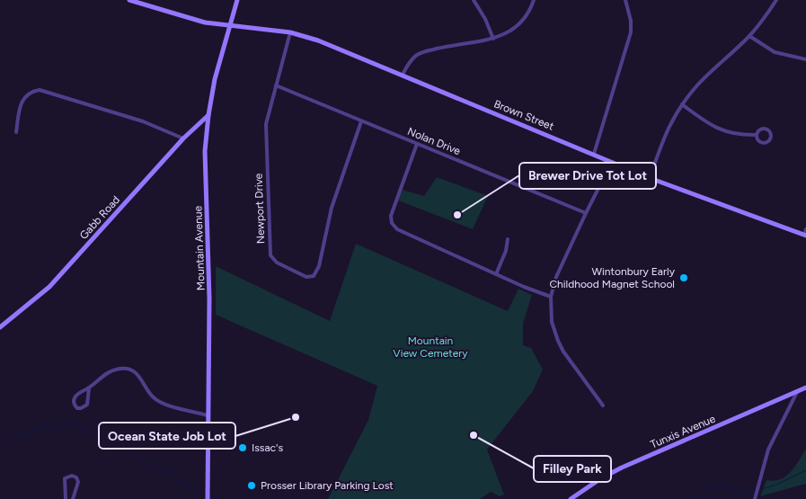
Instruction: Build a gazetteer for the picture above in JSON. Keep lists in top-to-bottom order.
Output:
{
  "streets": {
    "street": [
      "Brown Street",
      "Nolan Drive",
      "Newport Drive",
      "Gabb Road",
      "Mountain Avenue",
      "Tunxis Avenue"
    ]
  },
  "crossings": [
    ["Brown Street", "Newport Drive"],
    ["Brown Street", "Mountain Avenue"],
    ["Nolan Drive", "Newport Drive"],
    ["Gabb Road", "Mountain Avenue"]
  ],
  "parks": ["Mountain View Cemetery"],
  "places": [
    "Brewer Drive Tot Lot",
    "Wintonbury Early Childhood Magnet School",
    "Ocean State Job Lot",
    "Filley Park",
    "Issac's",
    "Prosser Library Parking Lost"
  ]
}
